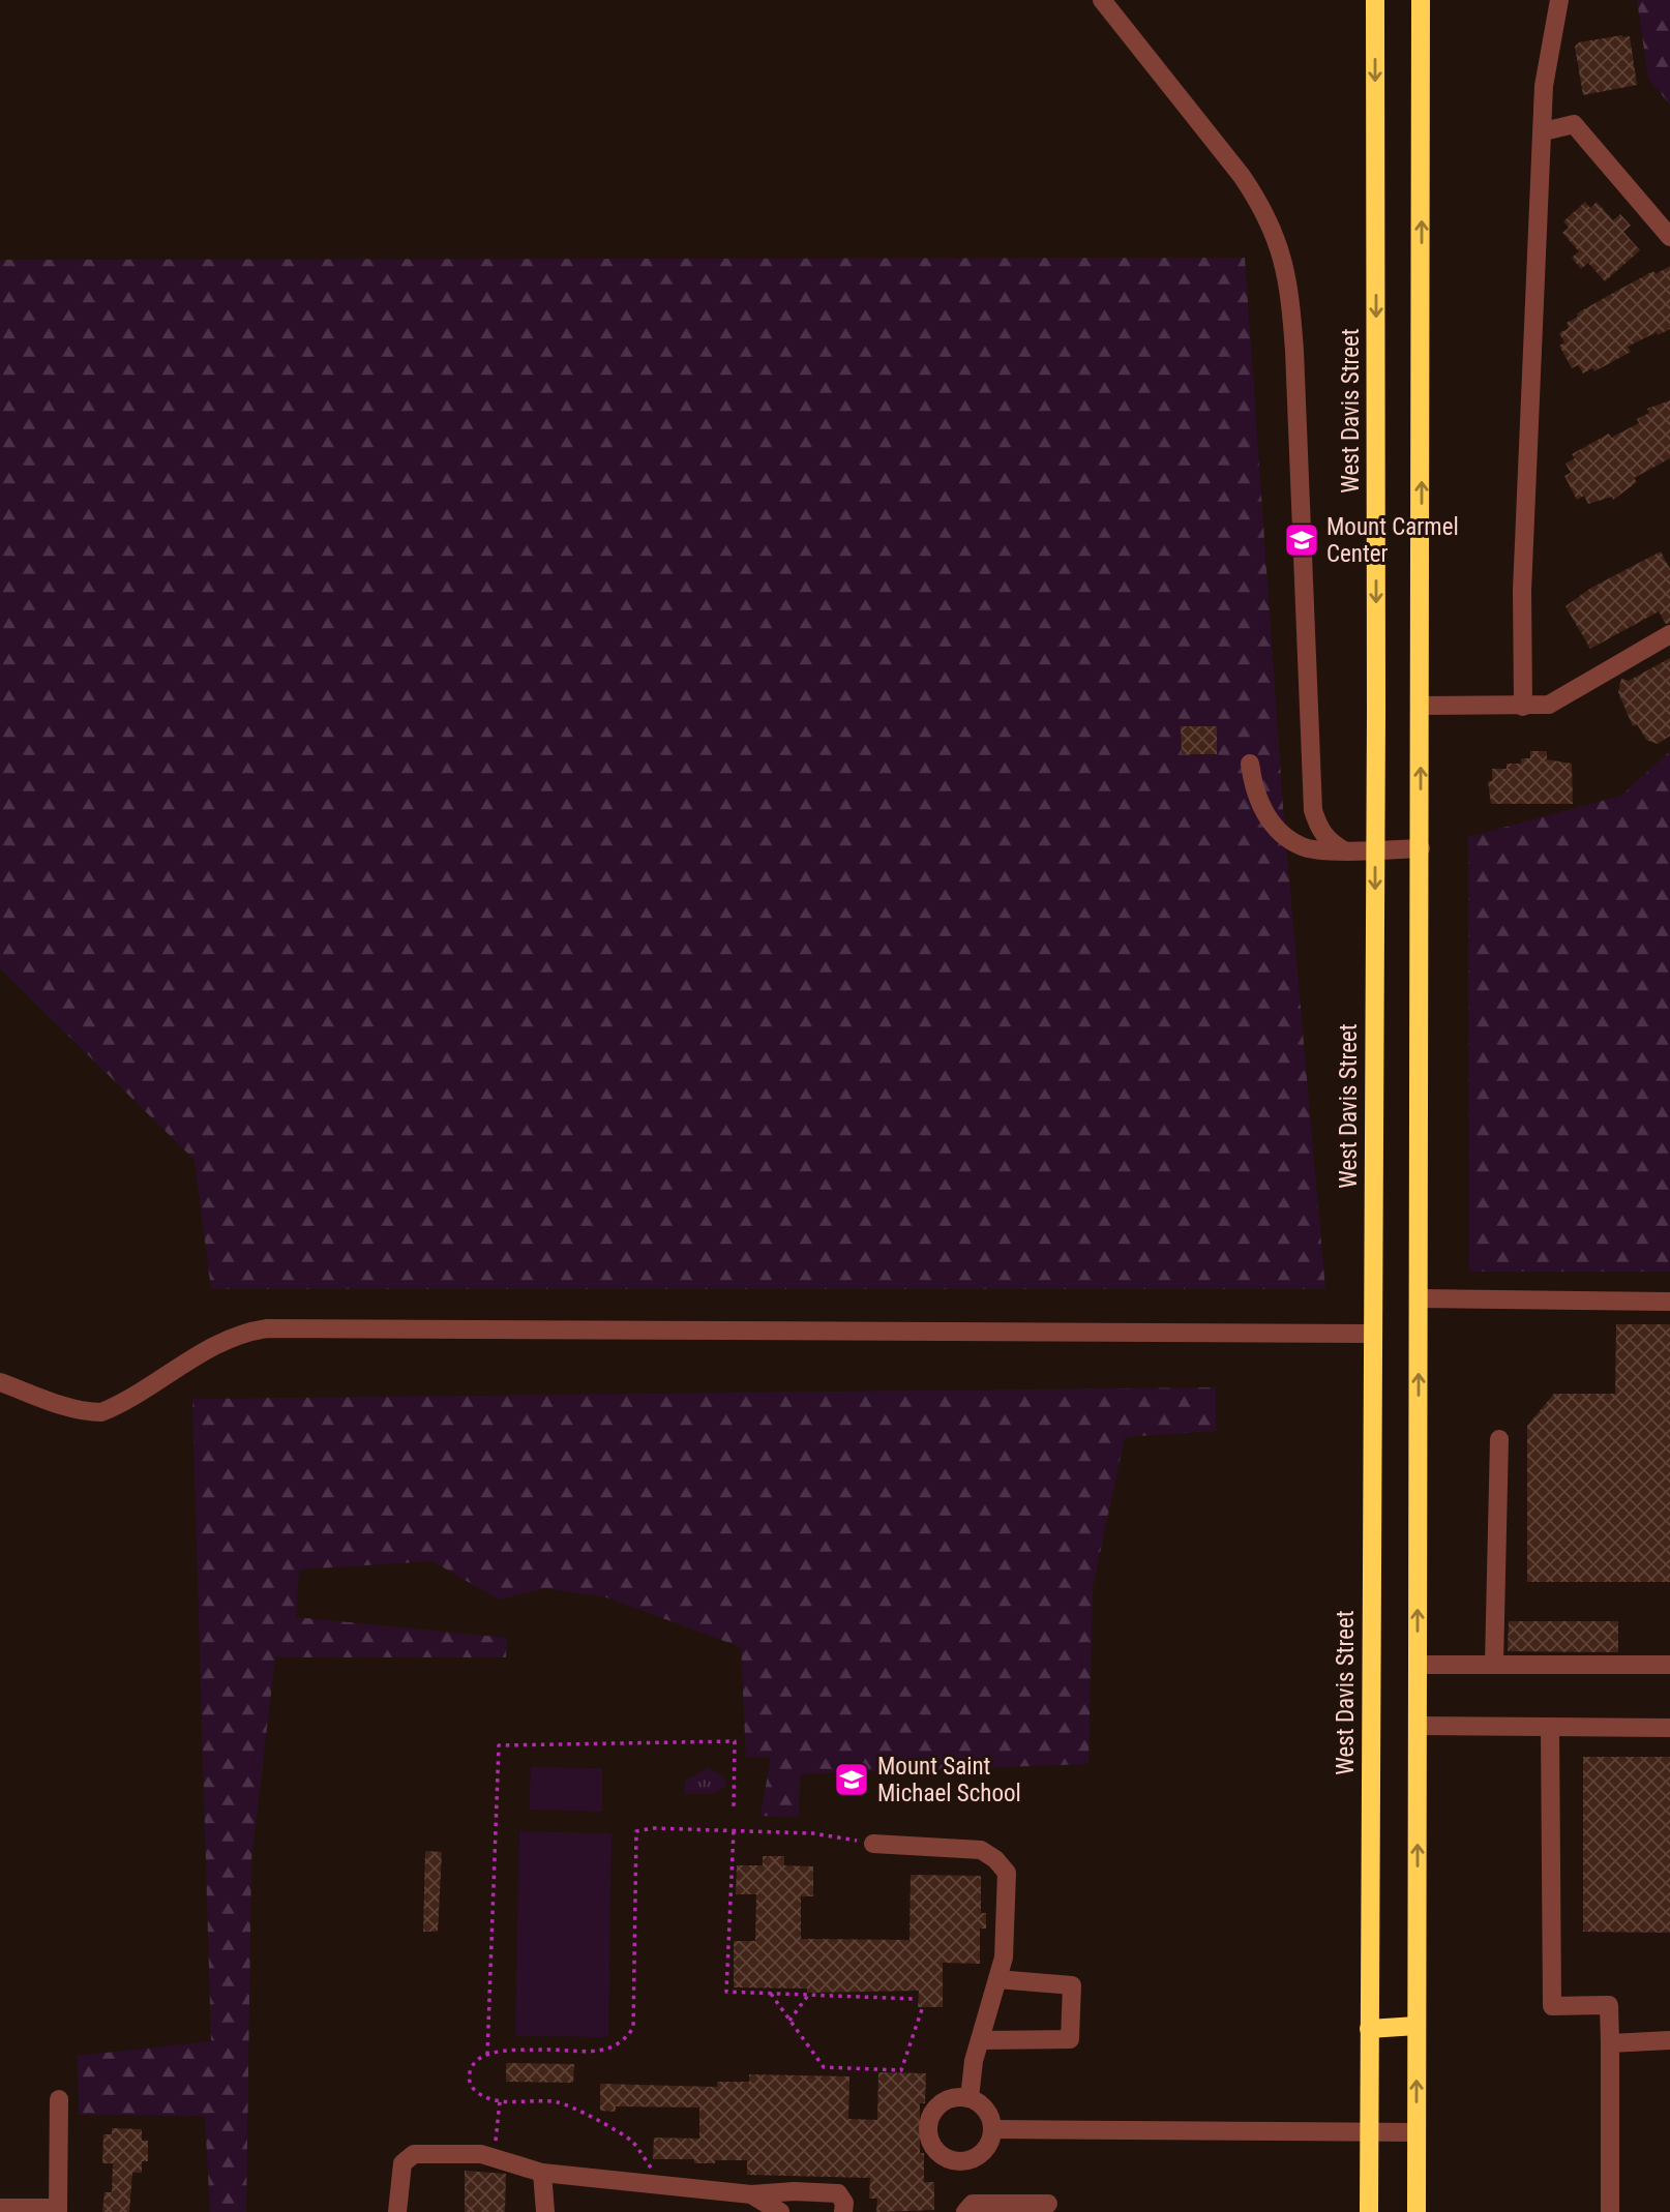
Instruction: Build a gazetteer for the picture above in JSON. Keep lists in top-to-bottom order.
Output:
{
  "streets": {
    "main road": ["West Davis Street"]
  },
  "places": {
    "school or university": ["Mount Carmel Center", "Mount Saint Michael School"]
  }
}
